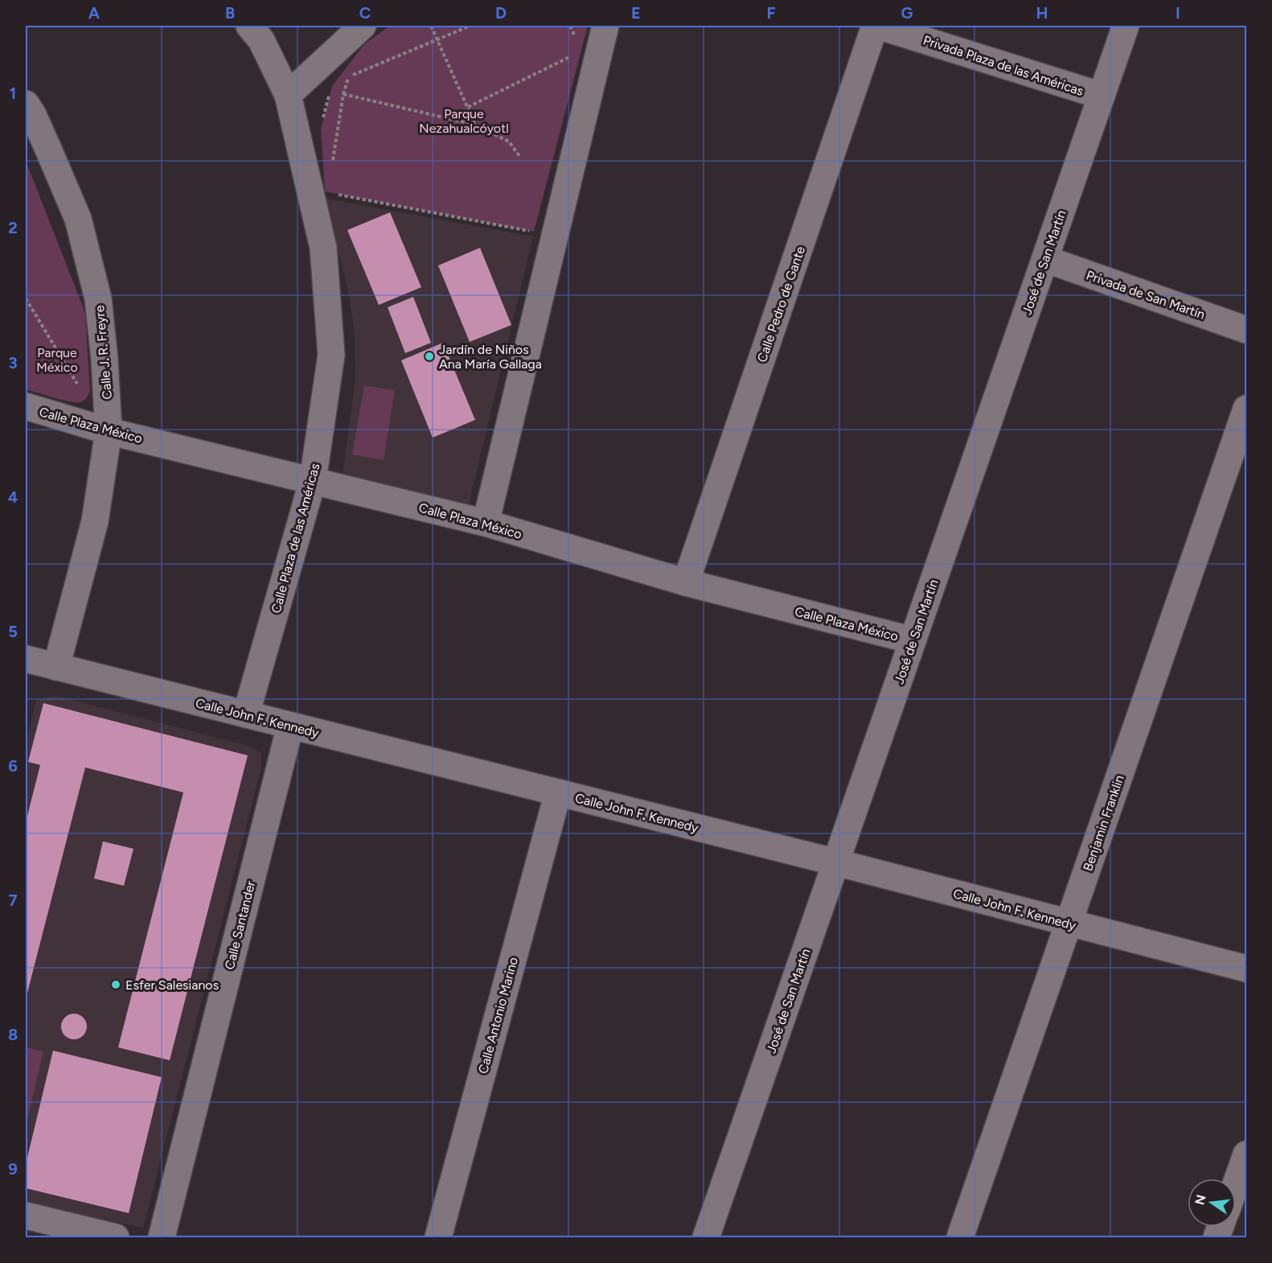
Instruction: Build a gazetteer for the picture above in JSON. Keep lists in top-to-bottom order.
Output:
{
  "streets": {
    "street": [
      "Privada Plaza de las Américas",
      "José de San Martín",
      "Privada de San Martín",
      "Calle Pedro de Gante",
      "Calle J. R. Freyre",
      "Calle Plaza México",
      "Calle Plaza de las Américas",
      "Calle John F. Kennedy",
      "Benjamin Franklin",
      "Calle Santander",
      "Calle Antonio Marino"
    ]
  },
  "crossings": [
    ["Privada Plaza de las Américas", "José de San Martín"],
    ["Privada Plaza de las Américas", "Calle Pedro de Gante"],
    ["José de San Martín", "Privada de San Martín"],
    ["José de San Martín", "Calle Plaza México"],
    ["José de San Martín", "Calle John F. Kennedy"],
    ["Calle Pedro de Gante", "Calle Plaza México"],
    ["Calle J. R. Freyre", "Calle Plaza México"],
    ["Calle J. R. Freyre", "Calle John F. Kennedy"],
    ["Calle Plaza México", "Calle Plaza de las Américas"],
    ["Calle Plaza de las Américas", "Calle John F. Kennedy"],
    ["Calle John F. Kennedy", "Benjamin Franklin"],
    ["Calle John F. Kennedy", "Calle Santander"],
    ["Calle John F. Kennedy", "Calle Antonio Marino"]
  ],
  "parks": ["Parque Nezahualcóyotl", "Parque México"],
  "places": ["Jardín de Niños Ana María Gallaga", "Esfer Salesianos"],
  "north": "left",
  "grid": {
    "columns": [
      "A",
      "B",
      "C",
      "D",
      "E",
      "F",
      "G",
      "H",
      "I"
    ],
    "rows": [
      "1",
      "2",
      "3",
      "4",
      "5",
      "6",
      "7",
      "8",
      "9"
    ]
  }
}
